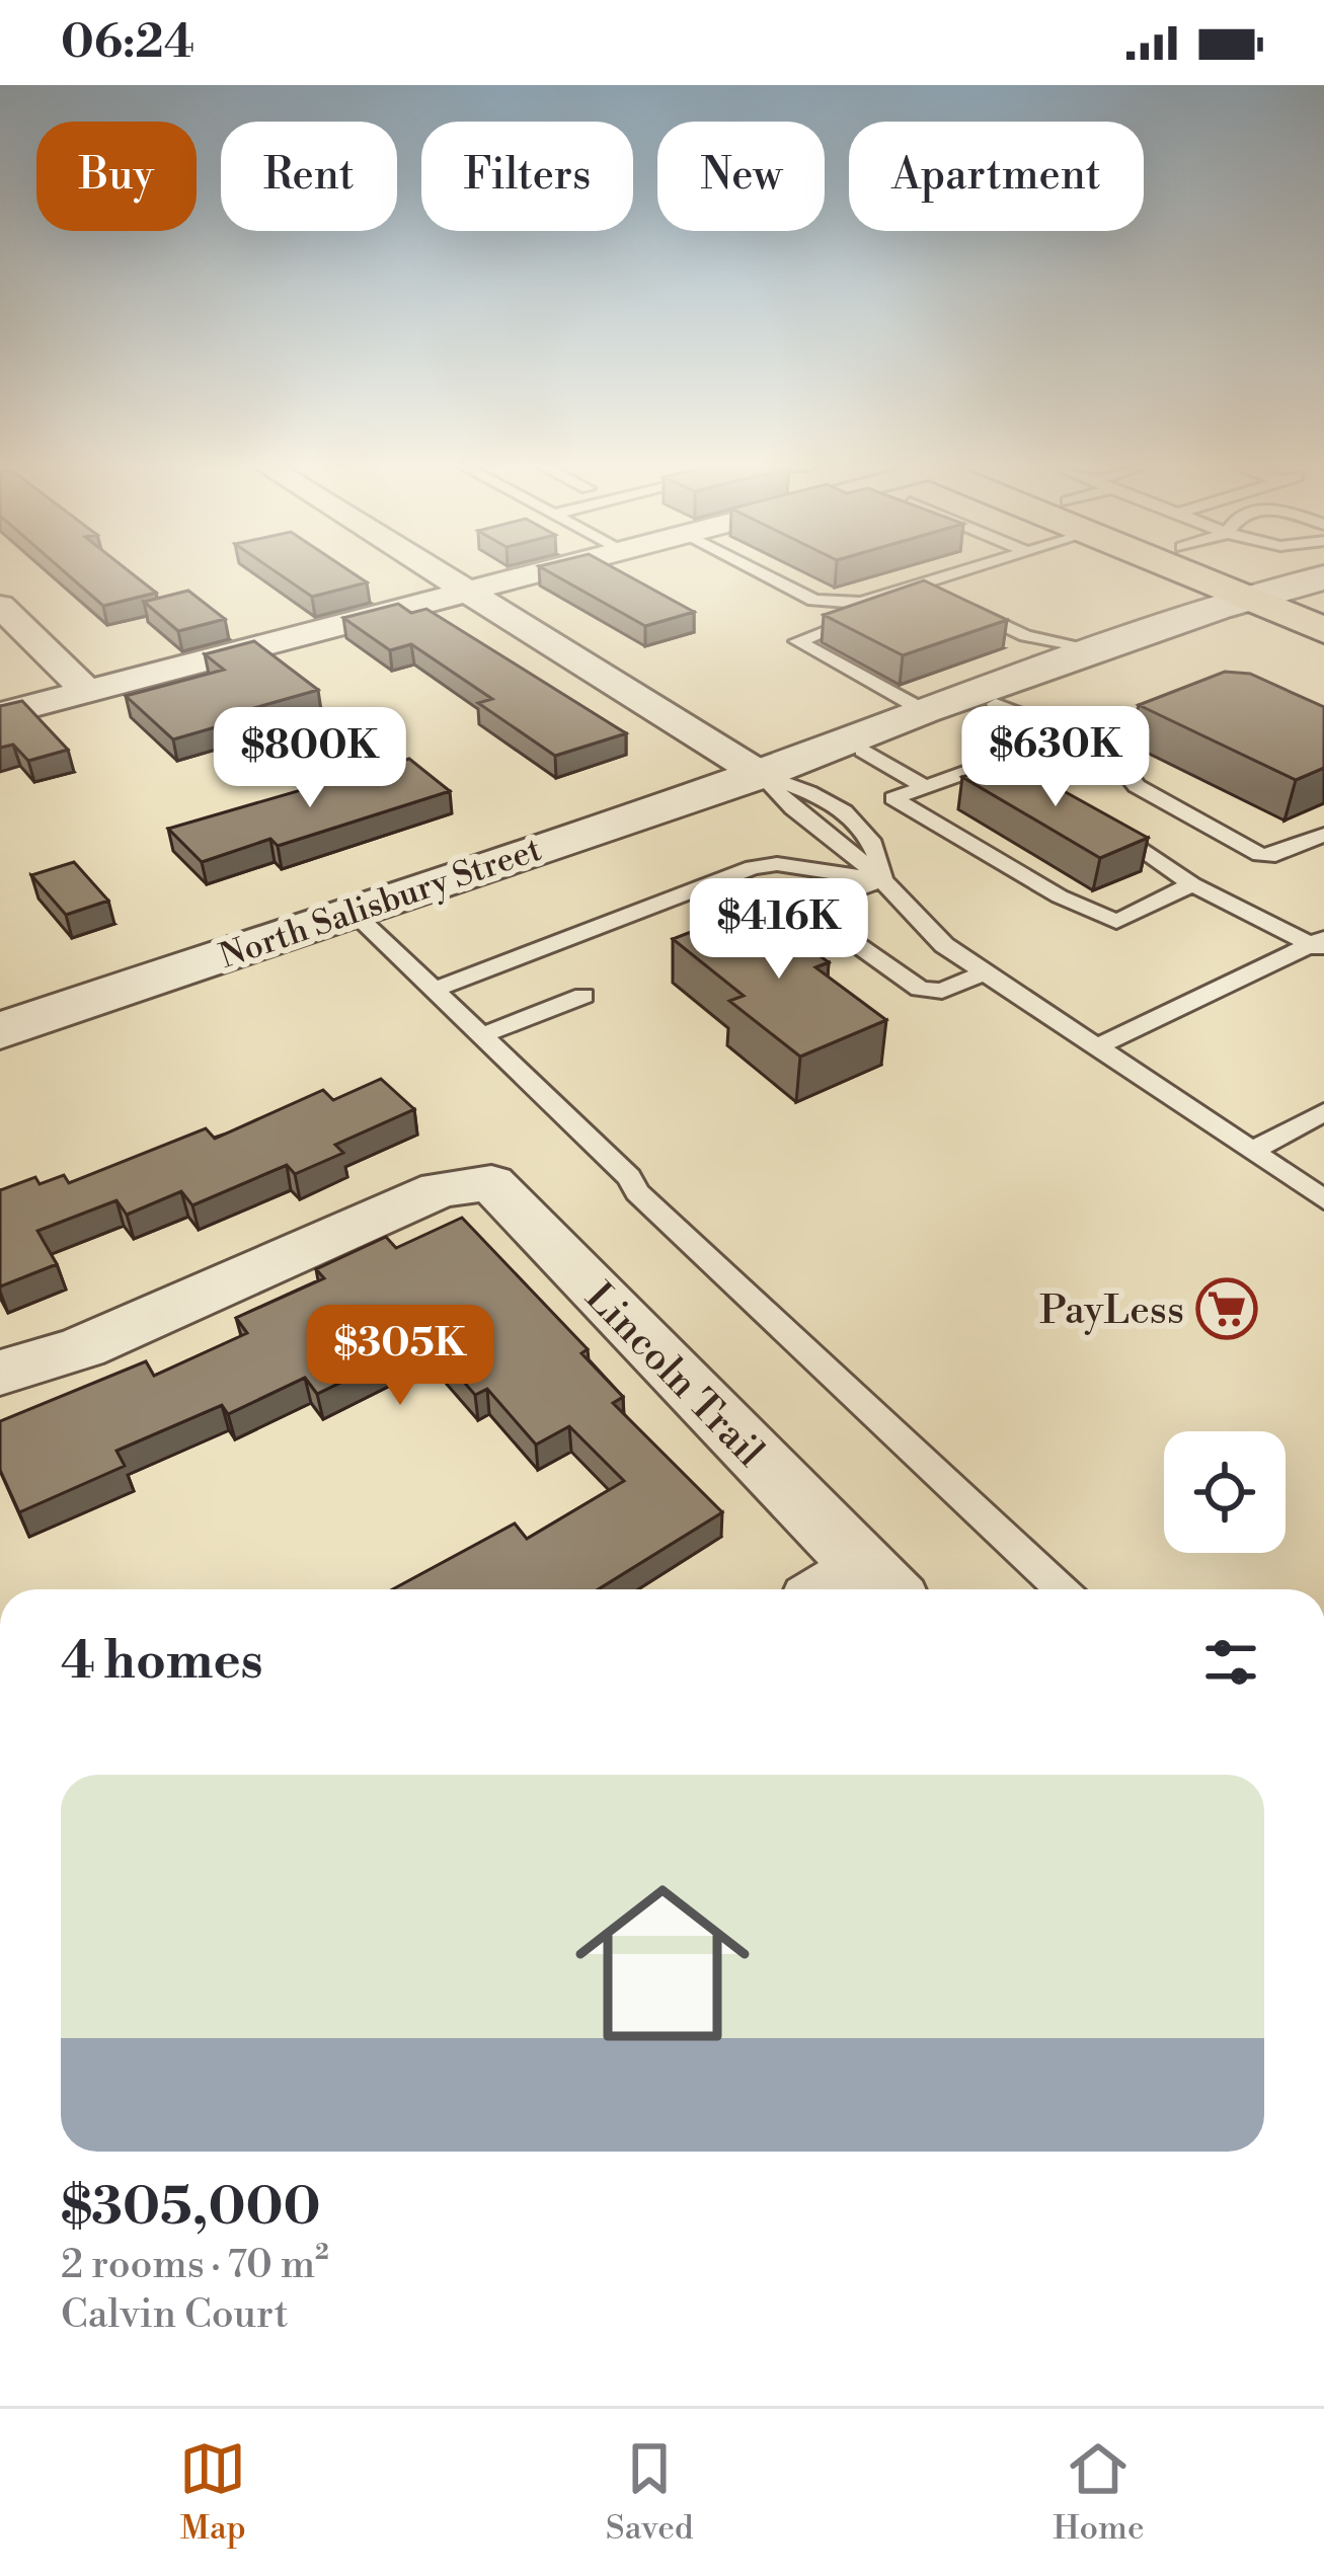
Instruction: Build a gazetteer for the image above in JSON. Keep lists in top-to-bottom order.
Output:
{
  "streets": {
    "street": ["North Salisbury Street", "Lincoln Trail"]
  },
  "places": {
    "supermarket": ["PayLess"]
  },
  "page": {
    "status": "06:24",
    "chip": [
      "Buy",
      "Rent",
      "Filters",
      "New",
      "Apartment"
    ],
    "price": [
      "$630K",
      "$800K",
      "$416K",
      "$305K"
    ],
    "heading": "4 homes",
    "list": [
      {
        "name": "$305,000",
        "note": "2 rooms · 70 m² · Calvin Court"
      }
    ],
    "tabs": ["Map", "Saved", "Home"]
  }
}
